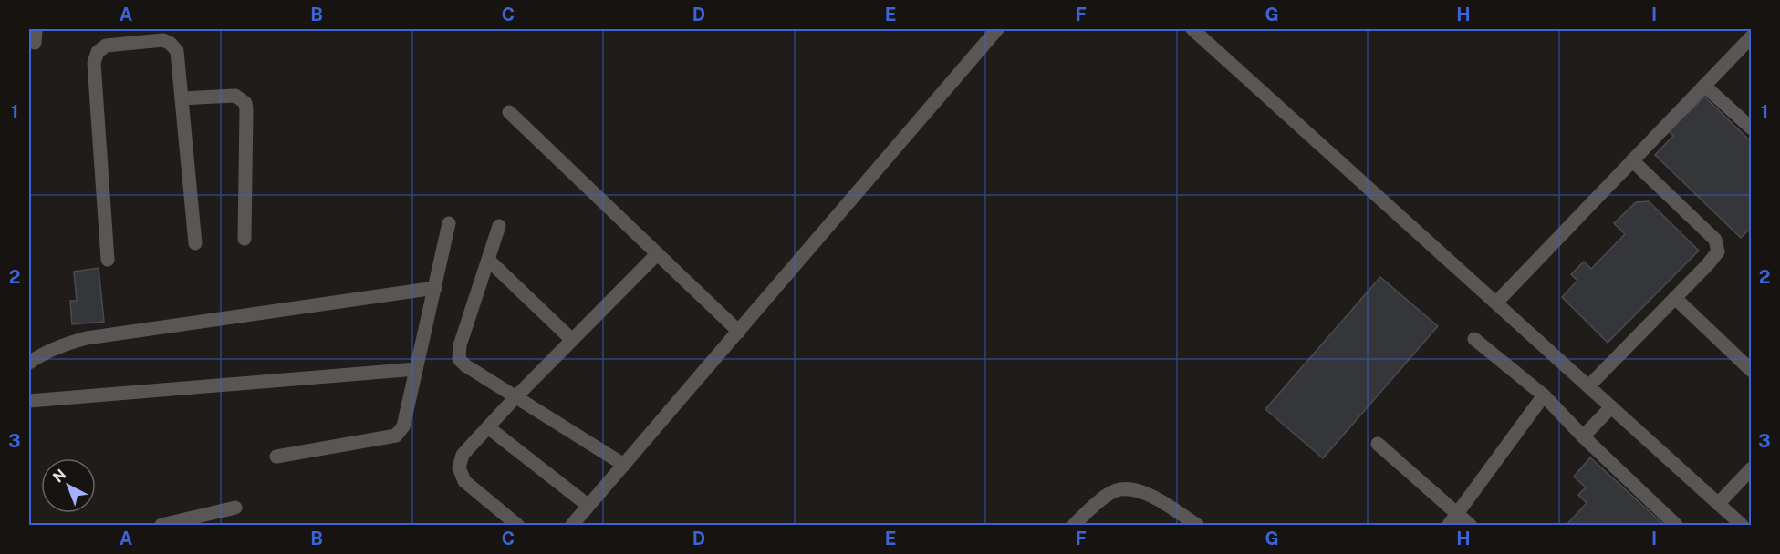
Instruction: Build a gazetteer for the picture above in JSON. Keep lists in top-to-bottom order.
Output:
{
  "north": "top left",
  "grid": {
    "columns": [
      "A",
      "B",
      "C",
      "D",
      "E",
      "F",
      "G",
      "H",
      "I"
    ],
    "rows": ["1", "2", "3"]
  }
}
